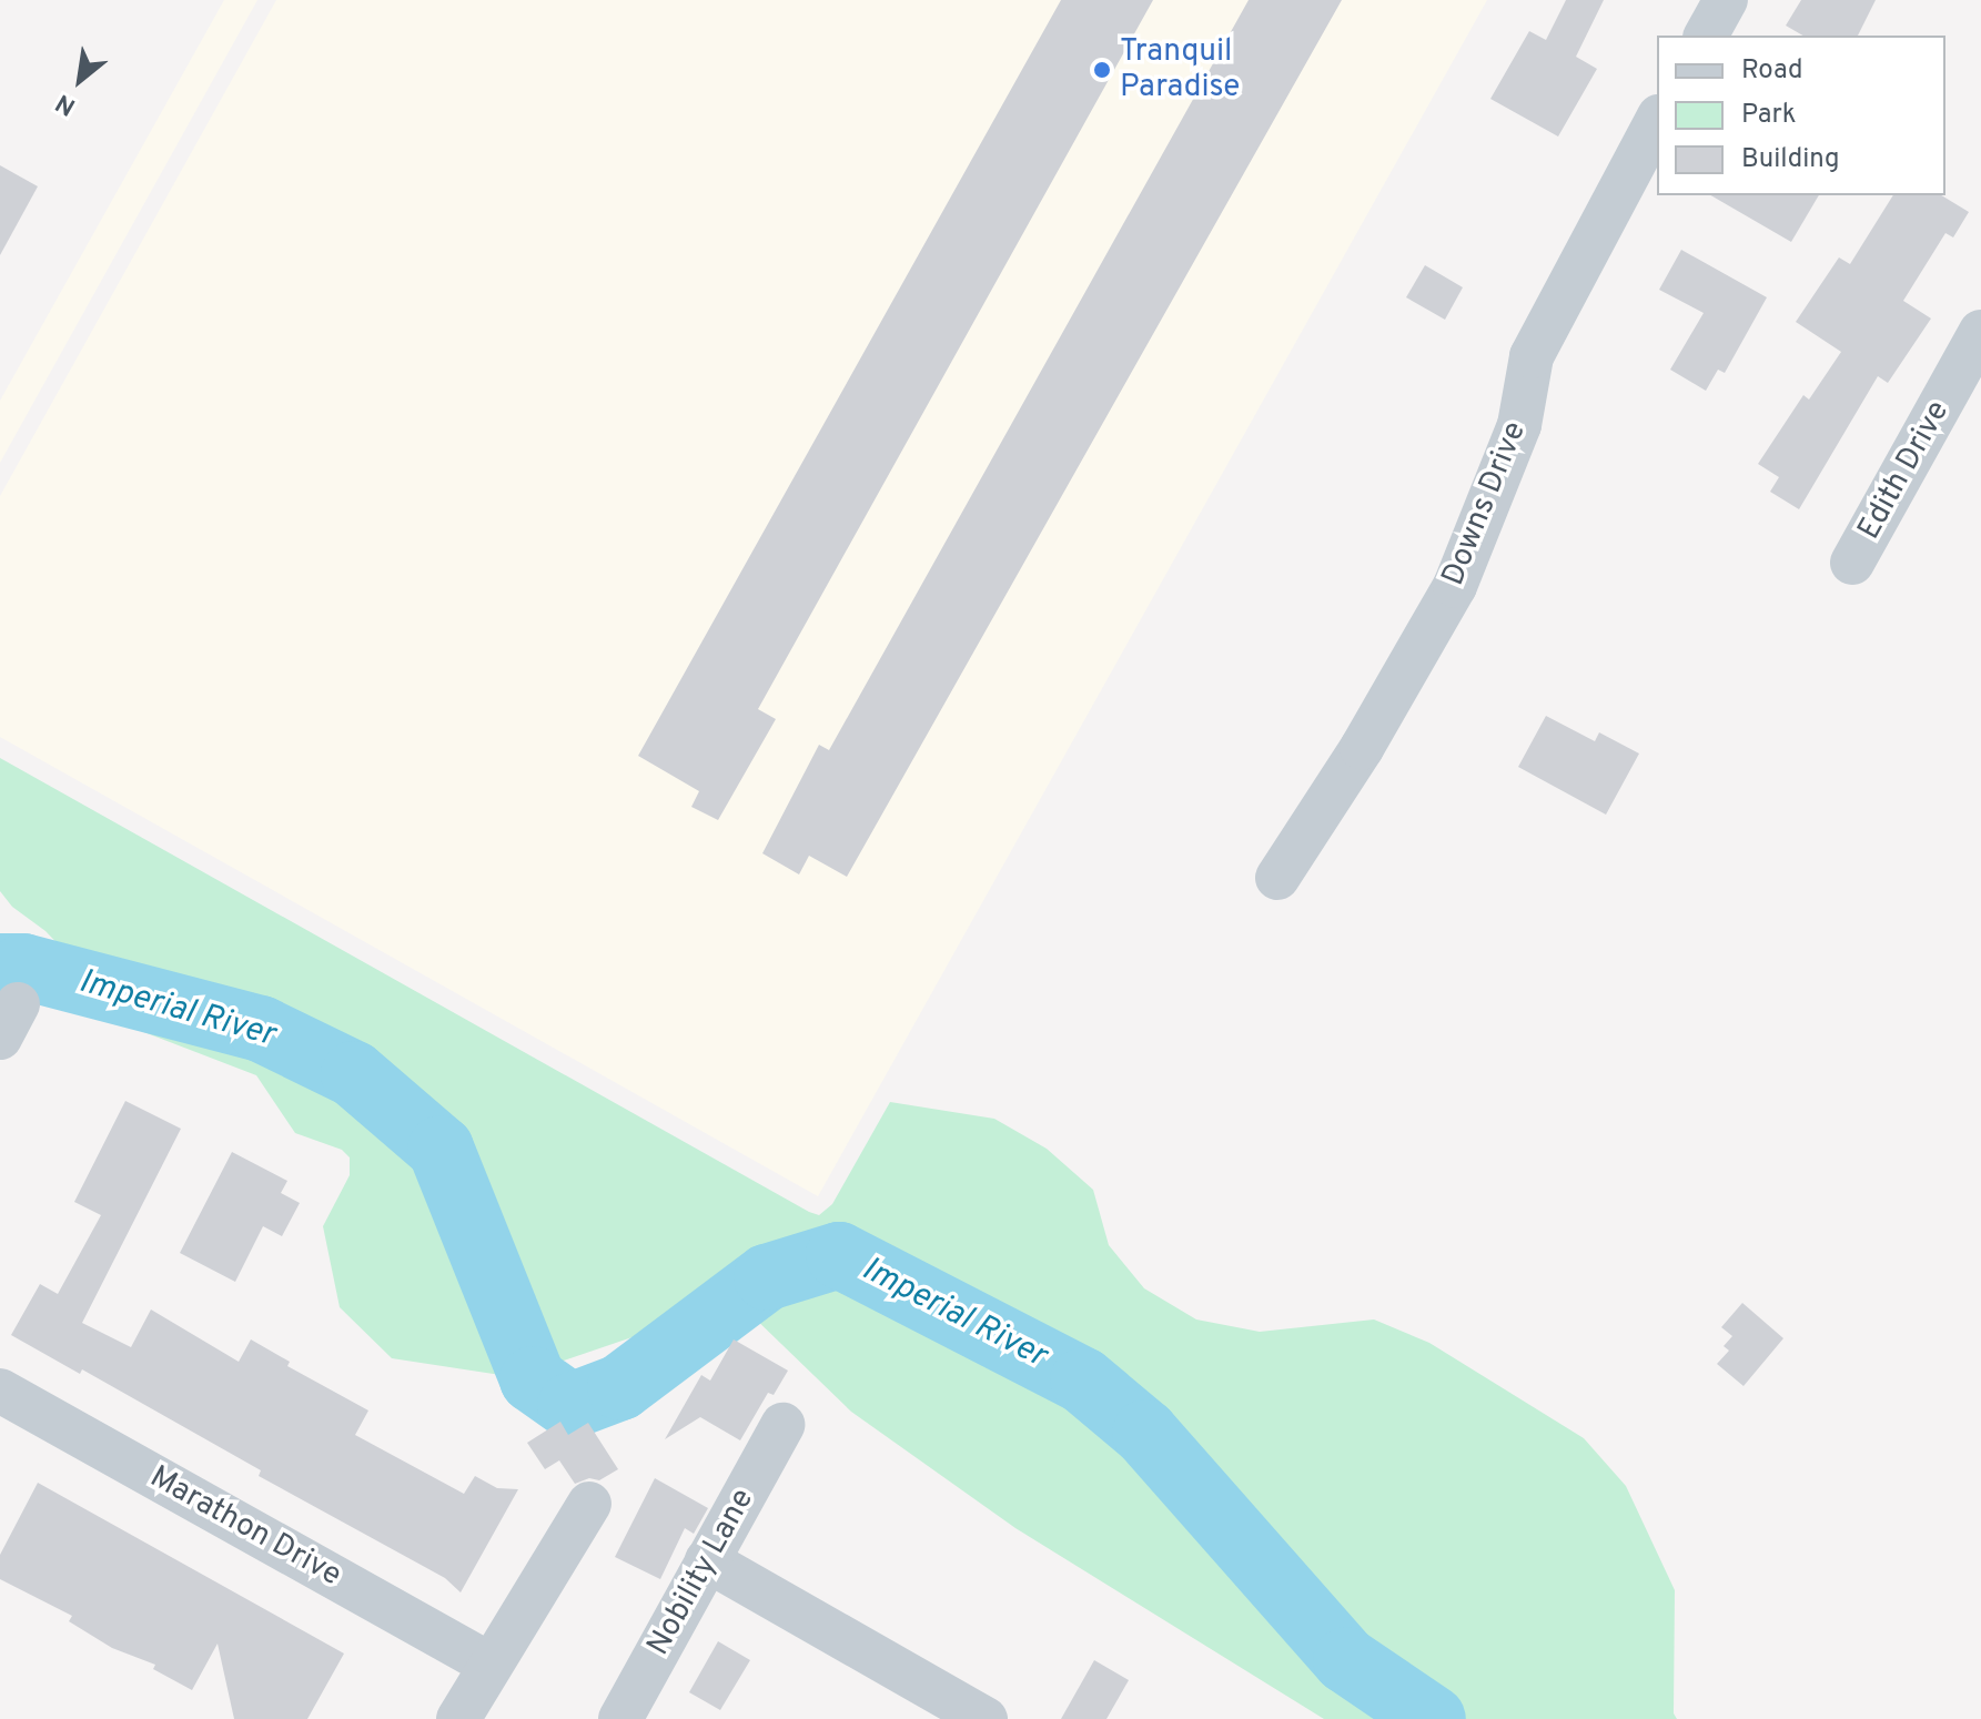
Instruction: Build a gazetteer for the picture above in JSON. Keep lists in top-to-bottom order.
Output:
{
  "streets": {
    "street": [
      "Edith Drive",
      "Downs Drive",
      "Marathon Drive",
      "Nobility Lane"
    ]
  },
  "water": ["Imperial River"],
  "places": ["Tranquil Paradise"],
  "legend": ["Road", "Park", "Building"],
  "north": "bottom left"
}
